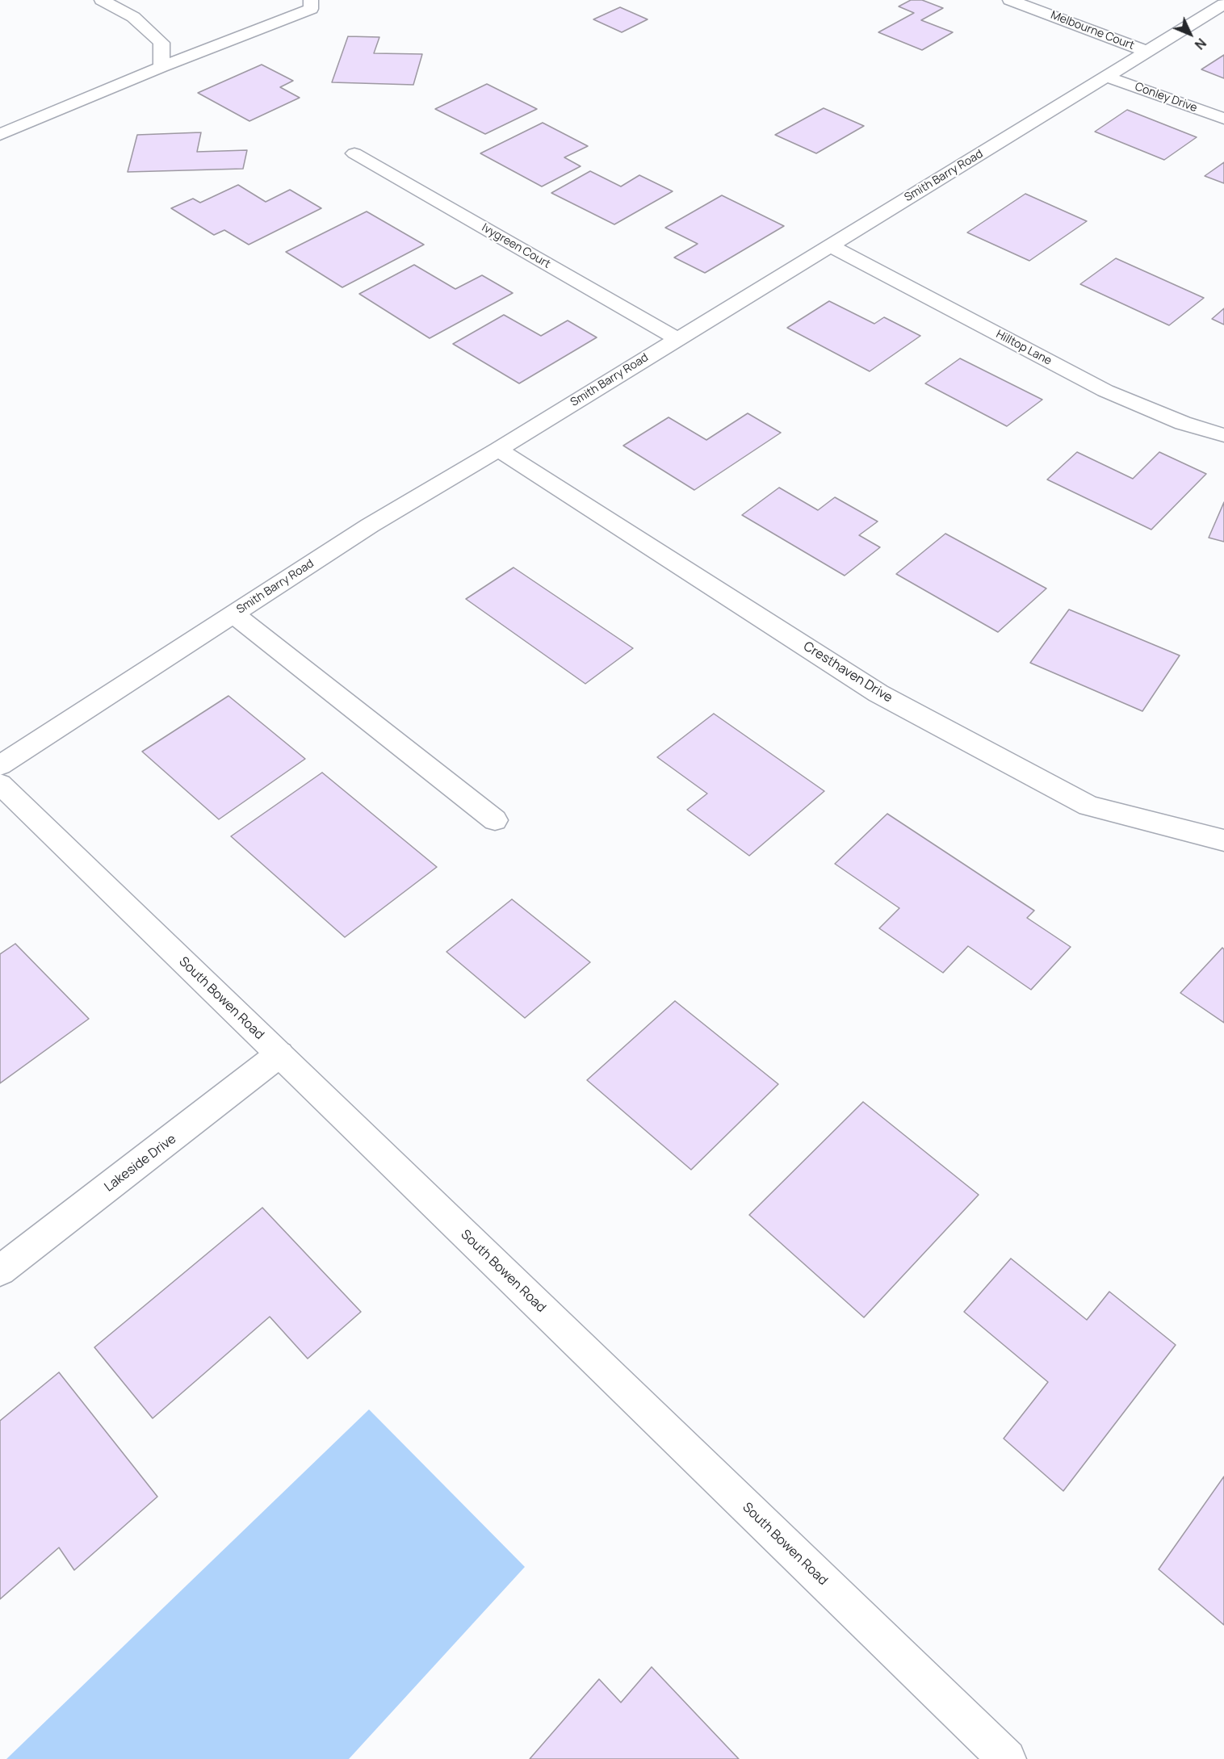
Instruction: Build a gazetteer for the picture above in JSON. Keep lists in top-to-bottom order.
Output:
{
  "streets": {
    "street": [
      "Melbourne Court",
      "Conley Drive",
      "Smith Barry Road",
      "Ivygreen Court",
      "Hilltop Lane",
      "Cresthaven Drive",
      "South Bowen Road",
      "Lakeside Drive"
    ]
  },
  "crossings": [
    ["Melbourne Court", "Smith Barry Road"],
    ["Conley Drive", "Smith Barry Road"],
    ["Smith Barry Road", "Ivygreen Court"],
    ["Smith Barry Road", "Hilltop Lane"],
    ["Smith Barry Road", "Cresthaven Drive"],
    ["South Bowen Road", "Lakeside Drive"]
  ],
  "north": "bottom right"
}
